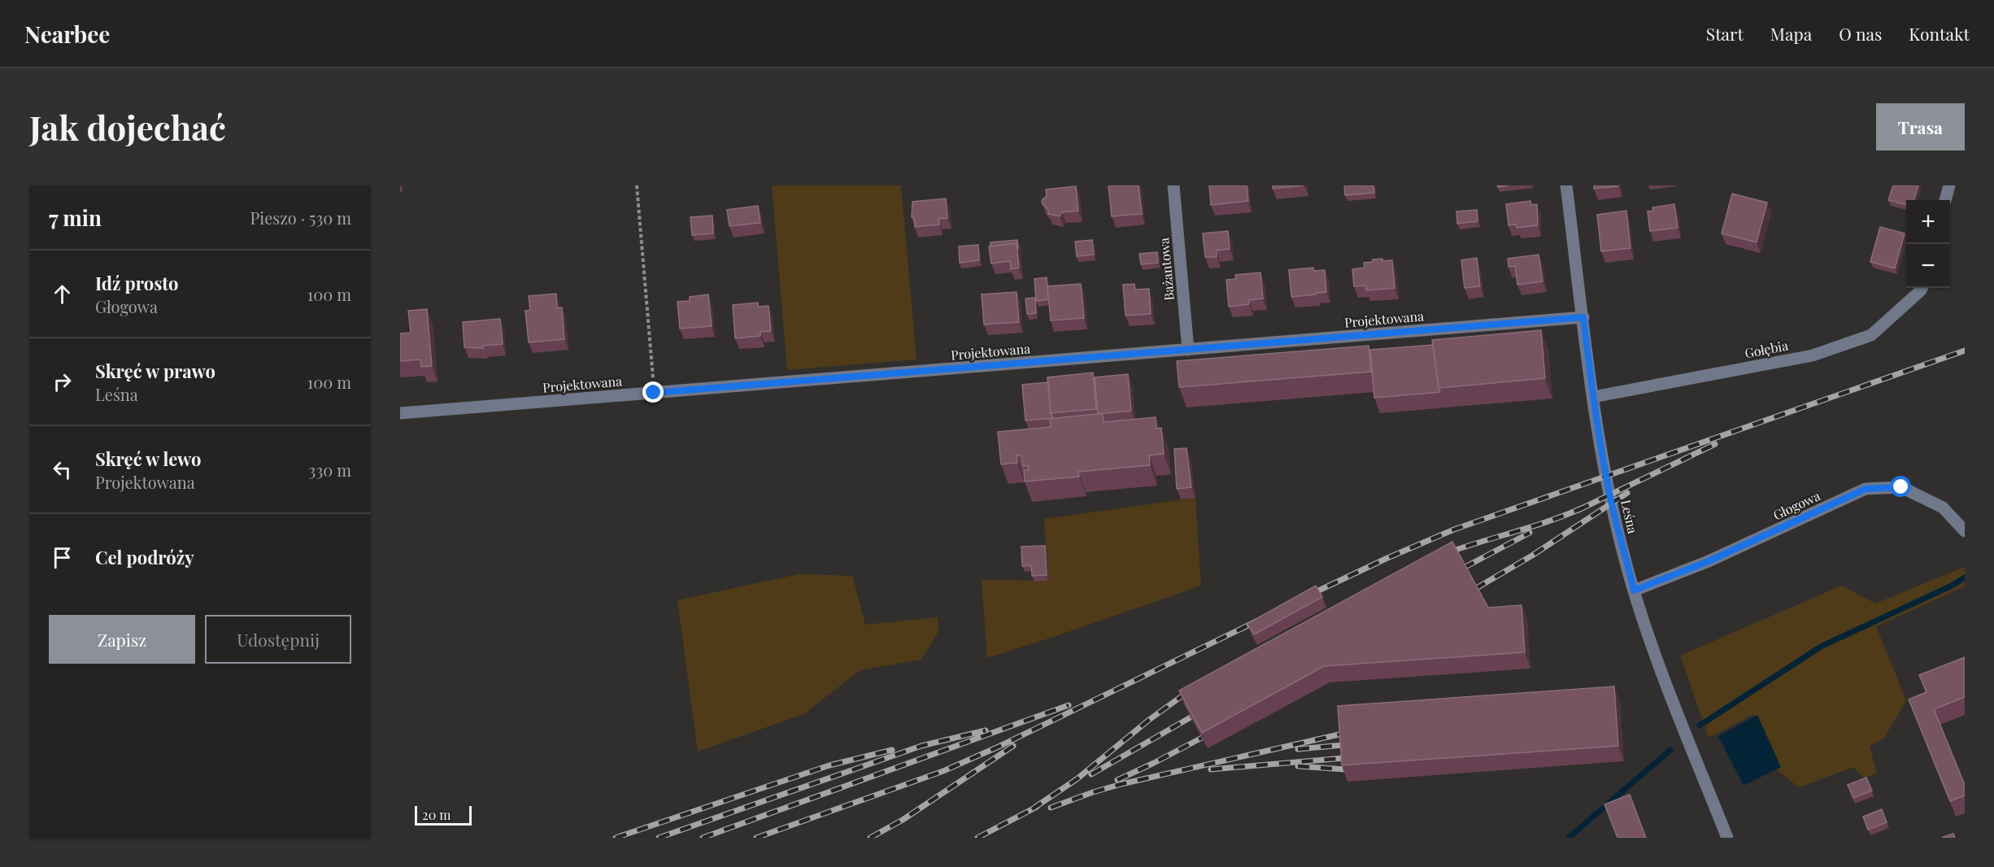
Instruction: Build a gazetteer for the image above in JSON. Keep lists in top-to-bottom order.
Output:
{
  "streets": {
    "street": [
      "Bażantowa",
      "Projektowana",
      "Gołębia",
      "Głogowa",
      "Leśna"
    ]
  },
  "crossings": [
    ["Bażantowa", "Projektowana"],
    ["Projektowana", "Leśna"],
    ["Gołębia", "Leśna"],
    ["Głogowa", "Leśna"]
  ],
  "scale_bar": "20 m",
  "page": {
    "header": "Nearbee",
    "nav": [
      "Start",
      "Mapa",
      "O nas",
      "Kontakt"
    ],
    "buttons": [
      "Trasa",
      ["Zapisz", "Udostępnij"]
    ],
    "title": "Jak dojechać",
    "heading": ["7 min", "Pieszo · 530 m"],
    "map_buttons": ["+", "−"],
    "list": [
      ["Idź prosto", "Głogowa", "100 m"],
      ["Skręć w prawo", "Leśna", "100 m"],
      ["Skręć w lewo", "Projektowana", "330 m"],
      "Cel podróży"
    ],
    "scale": "20 m"
  }
}
